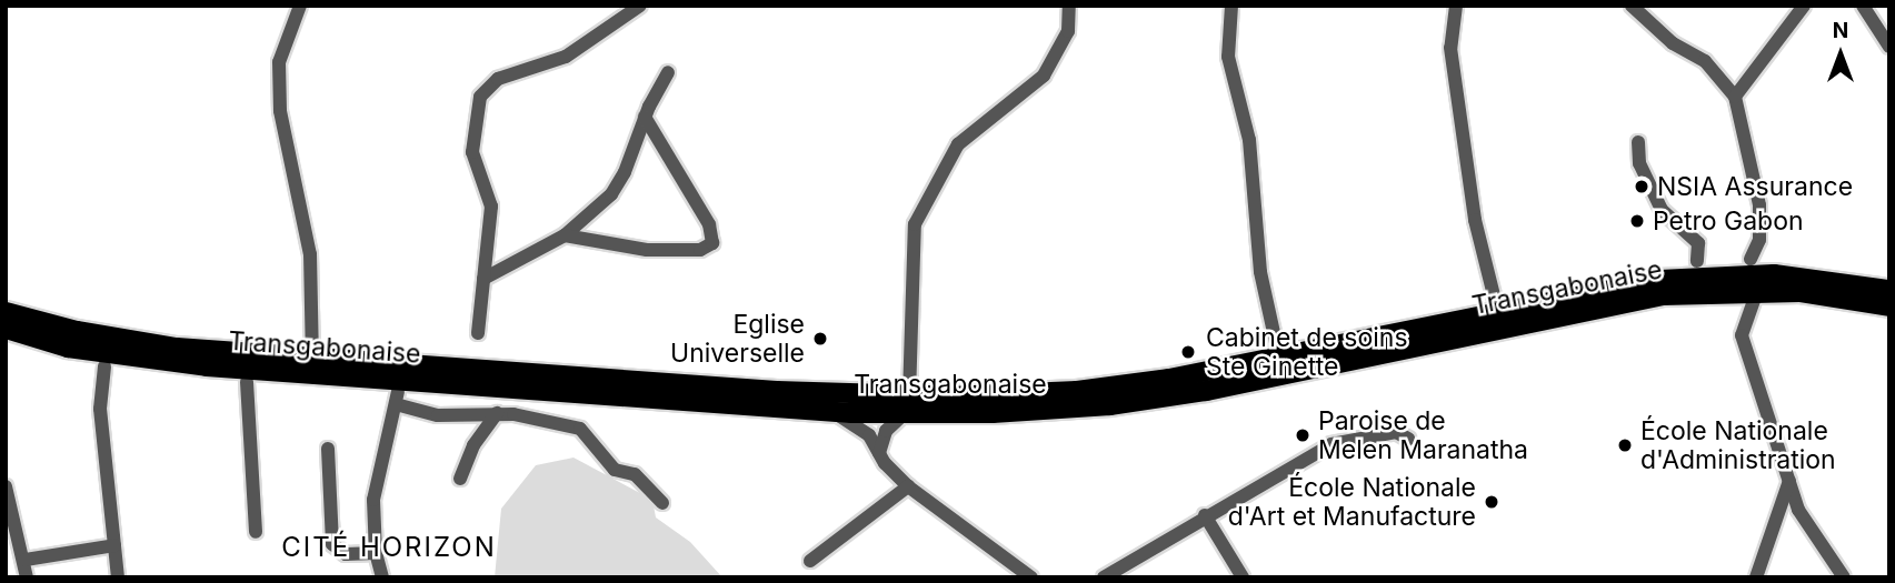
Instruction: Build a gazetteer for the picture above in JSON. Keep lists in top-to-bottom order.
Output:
{
  "streets": {
    "highway": ["Transgabonaise"]
  },
  "districts": ["CITÉ HORIZON"],
  "places": [
    "NSIA Assurance",
    "Petro Gabon",
    "Eglise Universelle",
    "Cabinet de soins Ste Ginette",
    "Paroise de Melen Maranatha",
    "École Nationale d'Administration",
    "École Nationale d'Art et Manufacture"
  ],
  "north": "top"
}
